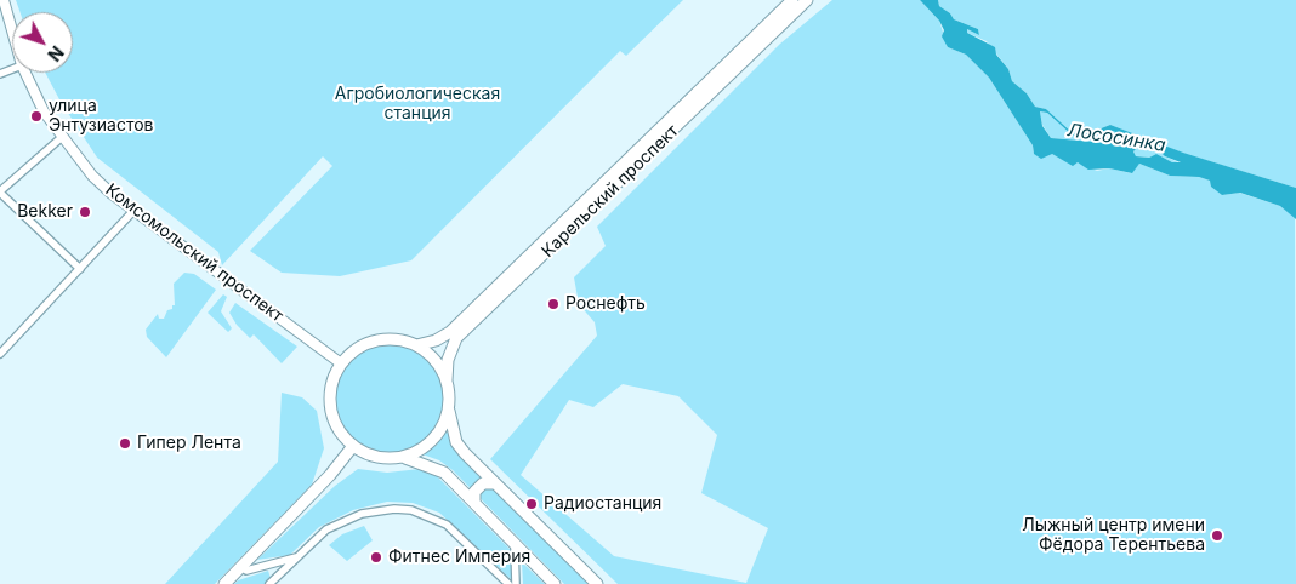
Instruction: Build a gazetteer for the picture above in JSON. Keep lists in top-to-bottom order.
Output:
{
  "streets": {
    "main road": ["Карельский проспект"],
    "street": ["Комсомольский проспект"]
  },
  "crossings": [
    ["Карельский проспект", "Комсомольский проспект"]
  ],
  "water": ["Лососинка"],
  "parks": ["Агробиологическая станция"],
  "places": [
    "улица Энтузиастов",
    "Bekker",
    "Роснефть",
    "Гипер Лента",
    "Радиостанция",
    "Лыжный центр имени Фёдора Терентьева",
    "Фитнес Империя"
  ],
  "north": "bottom right"
}
